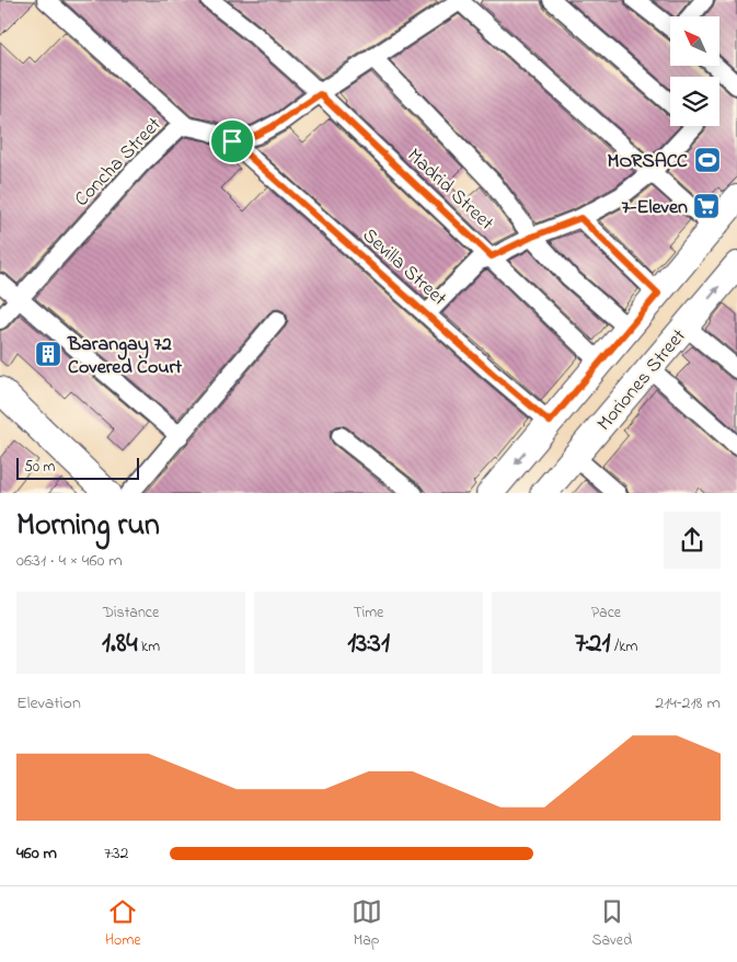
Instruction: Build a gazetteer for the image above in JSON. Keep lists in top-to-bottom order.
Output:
{
  "streets": {
    "main road": ["Moriones Street"],
    "street": ["Concha Street", "Madrid Street", "Sevilla Street"]
  },
  "crossings": [
    ["Concha Street", "Sevilla Street"]
  ],
  "places": {
    "sports": ["MORSACC"],
    "supermarket": ["7-Eleven"],
    "building": ["Barangay 72 Covered Court"]
  },
  "scale_bar": "50 m",
  "north": "top left",
  "page": {
    "scale": "50 m",
    "heading": ["Morning run", "06:31 · 4 × 460 m"],
    "stats": [
      ["Distance", "1.84 km"],
      ["Time", "13:31"],
      ["Pace", "7:21 /km"]
    ],
    "chart": ["Elevation", "214–218 m"],
    "list": [
      {
        "name": "460 m",
        "note": "7:32"
      }
    ],
    "tabs": ["Home", "Map", "Saved"]
  }
}
